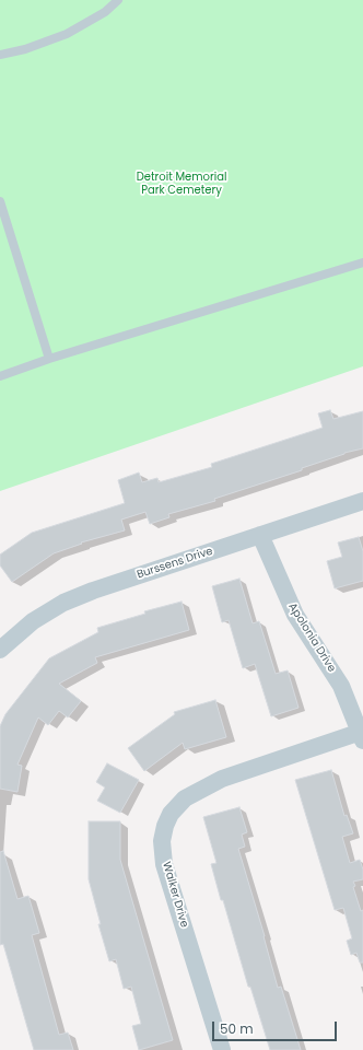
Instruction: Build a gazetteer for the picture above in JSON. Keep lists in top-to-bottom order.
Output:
{
  "streets": {
    "street": ["Burssens Drive", "Apolonia Drive", "Walker Drive"]
  },
  "crossings": [
    ["Burssens Drive", "Apolonia Drive"],
    ["Apolonia Drive", "Walker Drive"]
  ],
  "parks": ["Detroit Memorial Park Cemetery"],
  "scale_bar": "50 m"
}
